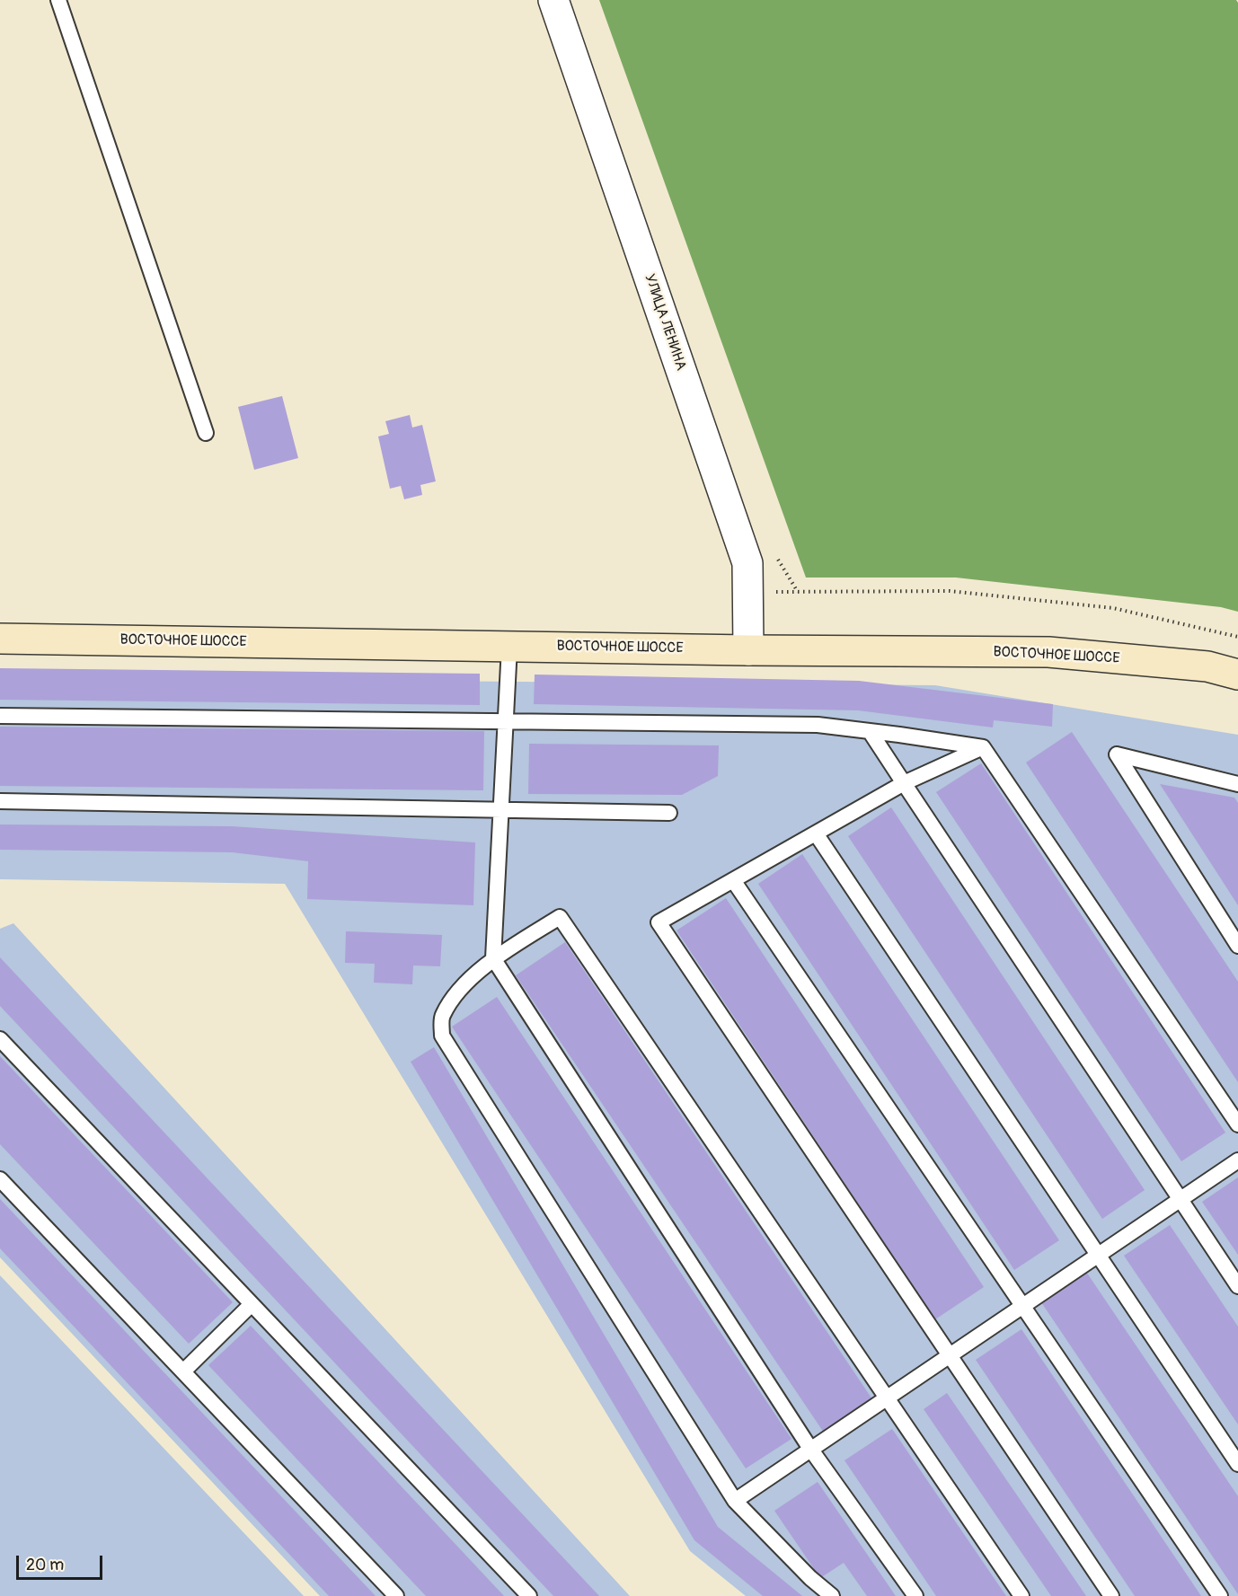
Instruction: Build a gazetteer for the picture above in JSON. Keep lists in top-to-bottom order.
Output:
{
  "streets": {
    "main road": ["ВОСТОЧНОЕ ШОССЕ"],
    "street": ["УЛИЦА ЛЕНИНА"]
  },
  "crossings": [
    ["УЛИЦА ЛЕНИНА", "ВОСТОЧНОЕ ШОССЕ"]
  ],
  "scale_bar": "20 m"
}
